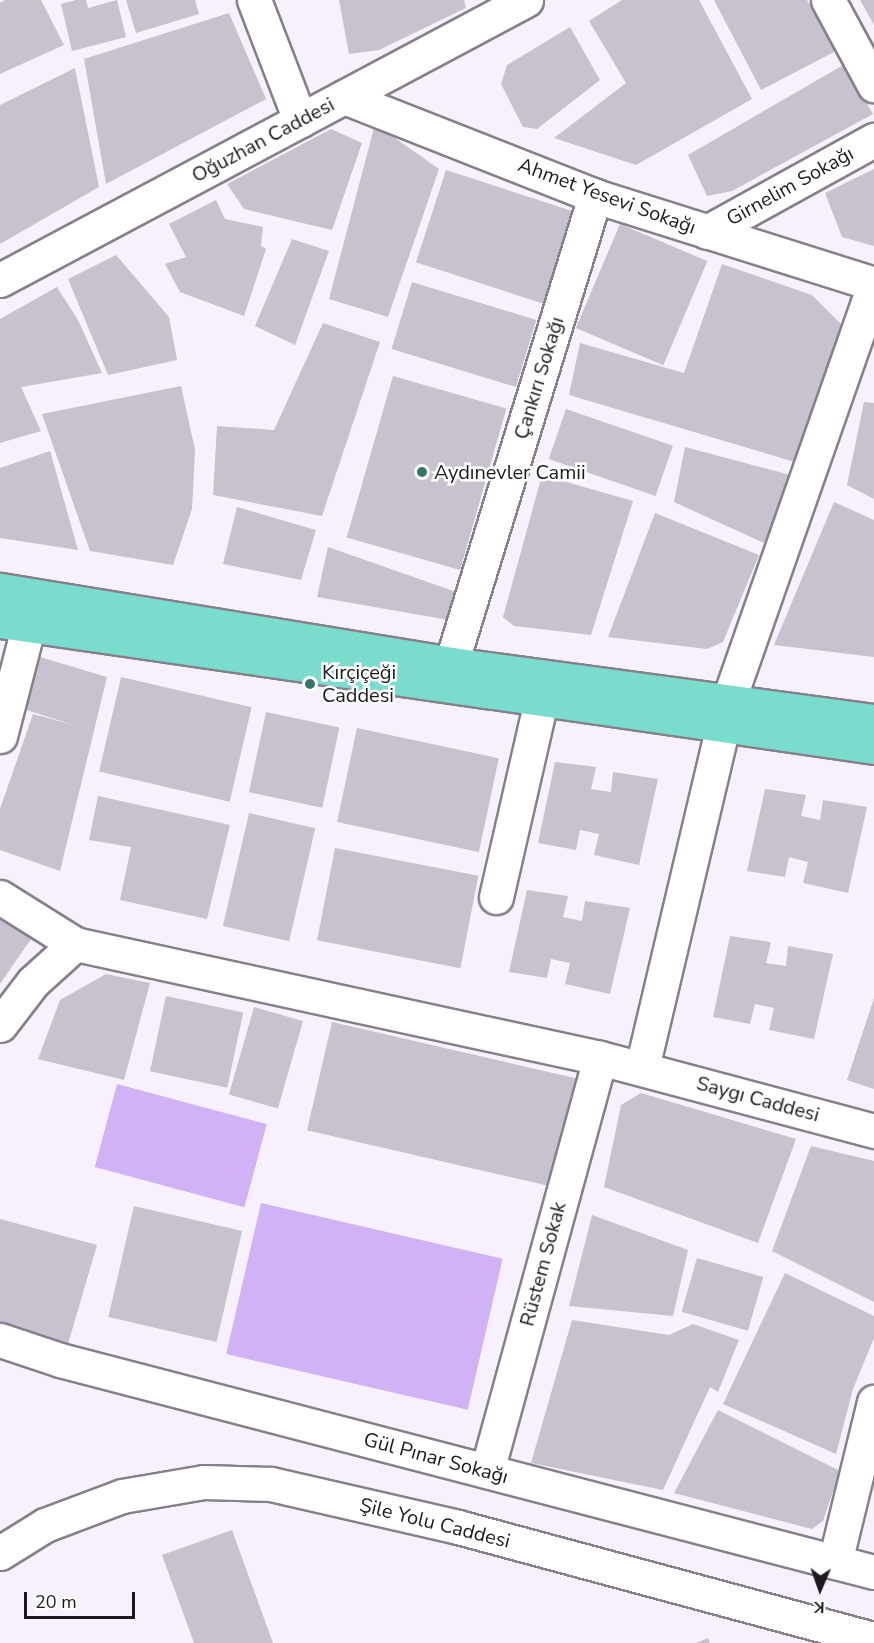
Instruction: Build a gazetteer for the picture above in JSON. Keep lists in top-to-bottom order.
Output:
{
  "streets": {
    "street": [
      "Oğuzhan Caddesi",
      "Girnelim Sokağı",
      "Ahmet Yesevi Sokağı",
      "Çankırı Sokağı",
      "Saygı Caddesi",
      "Rüstem Sokak",
      "Gül Pınar Sokağı",
      "Şile Yolu Caddesi"
    ]
  },
  "crossings": [
    ["Oğuzhan Caddesi", "Ahmet Yesevi Sokağı"],
    ["Girnelim Sokağı", "Ahmet Yesevi Sokağı"],
    ["Ahmet Yesevi Sokağı", "Çankırı Sokağı"],
    ["Saygı Caddesi", "Rüstem Sokak"],
    ["Rüstem Sokak", "Gül Pınar Sokağı"]
  ],
  "places": ["Aydınevler Camii", "Kırçiçeği Caddesi"],
  "scale_bar": "20 m",
  "north": "bottom"
}
